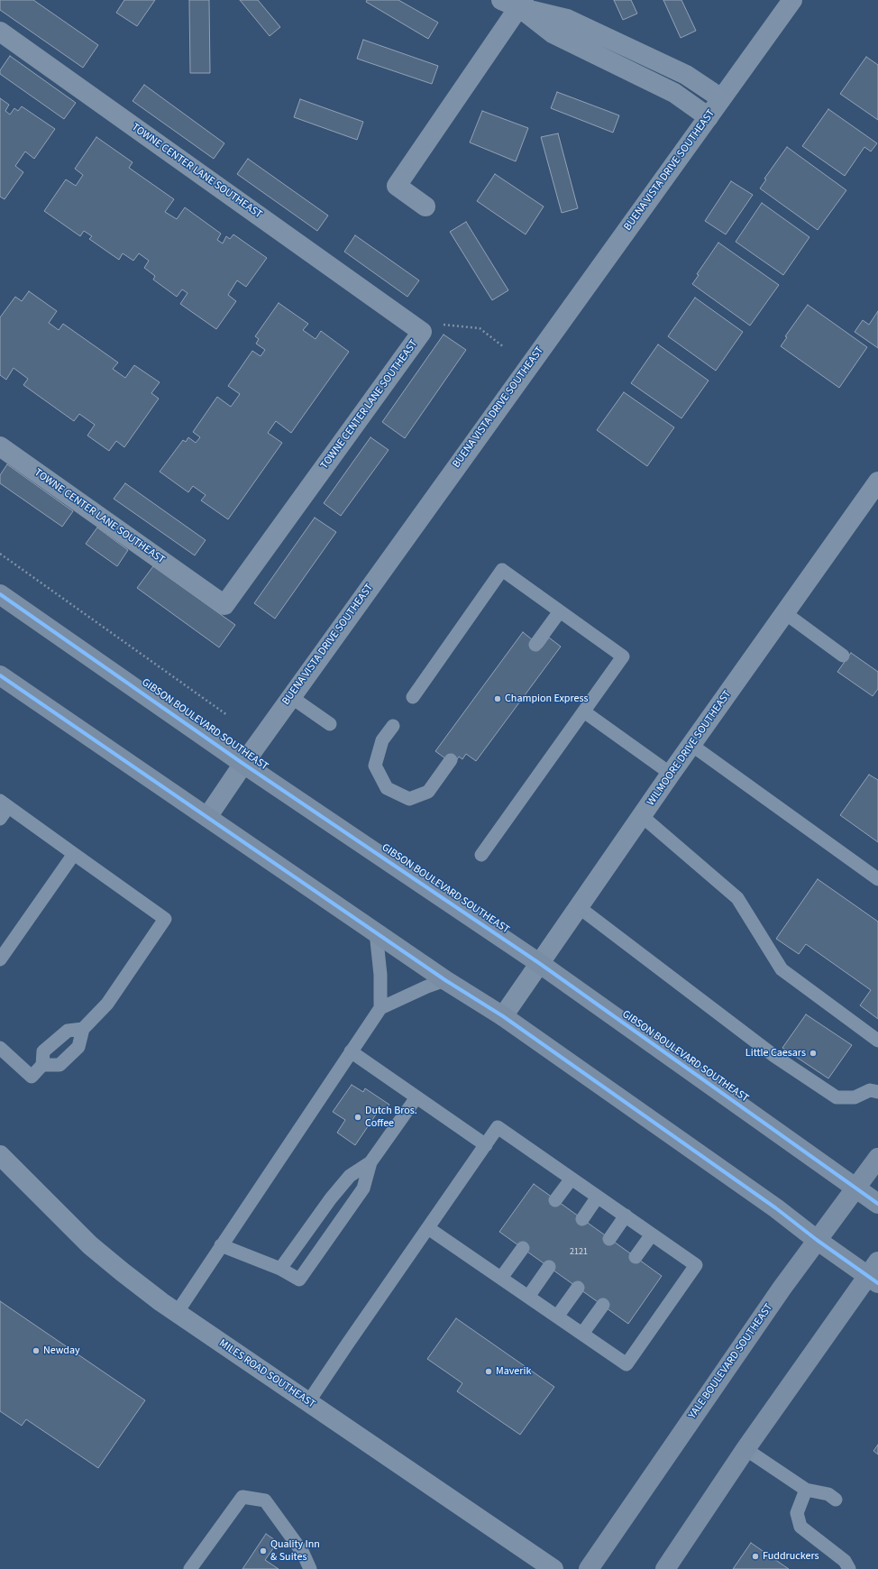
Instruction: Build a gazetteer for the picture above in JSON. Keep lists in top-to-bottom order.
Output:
{
  "streets": {
    "main road": ["GIBSON BOULEVARD SOUTHEAST", "YALE BOULEVARD SOUTHEAST"],
    "street": [
      "BUENA VISTA DRIVE SOUTHEAST",
      "TOWNE CENTER LANE SOUTHEAST",
      "WILMOORE DRIVE SOUTHEAST",
      "MILES ROAD SOUTHEAST"
    ]
  },
  "crossings": [
    ["BUENA VISTA DRIVE SOUTHEAST", "GIBSON BOULEVARD SOUTHEAST"],
    ["GIBSON BOULEVARD SOUTHEAST", "WILMOORE DRIVE SOUTHEAST"],
    ["GIBSON BOULEVARD SOUTHEAST", "YALE BOULEVARD SOUTHEAST"]
  ],
  "places": [
    "Champion Express",
    "Little Caesars",
    "Dutch Bros. Coffee",
    "Newday",
    "Maverik",
    "Quality Inn & Suites",
    "Fuddruckers"
  ],
  "house_numbers": ["2121"]
}
